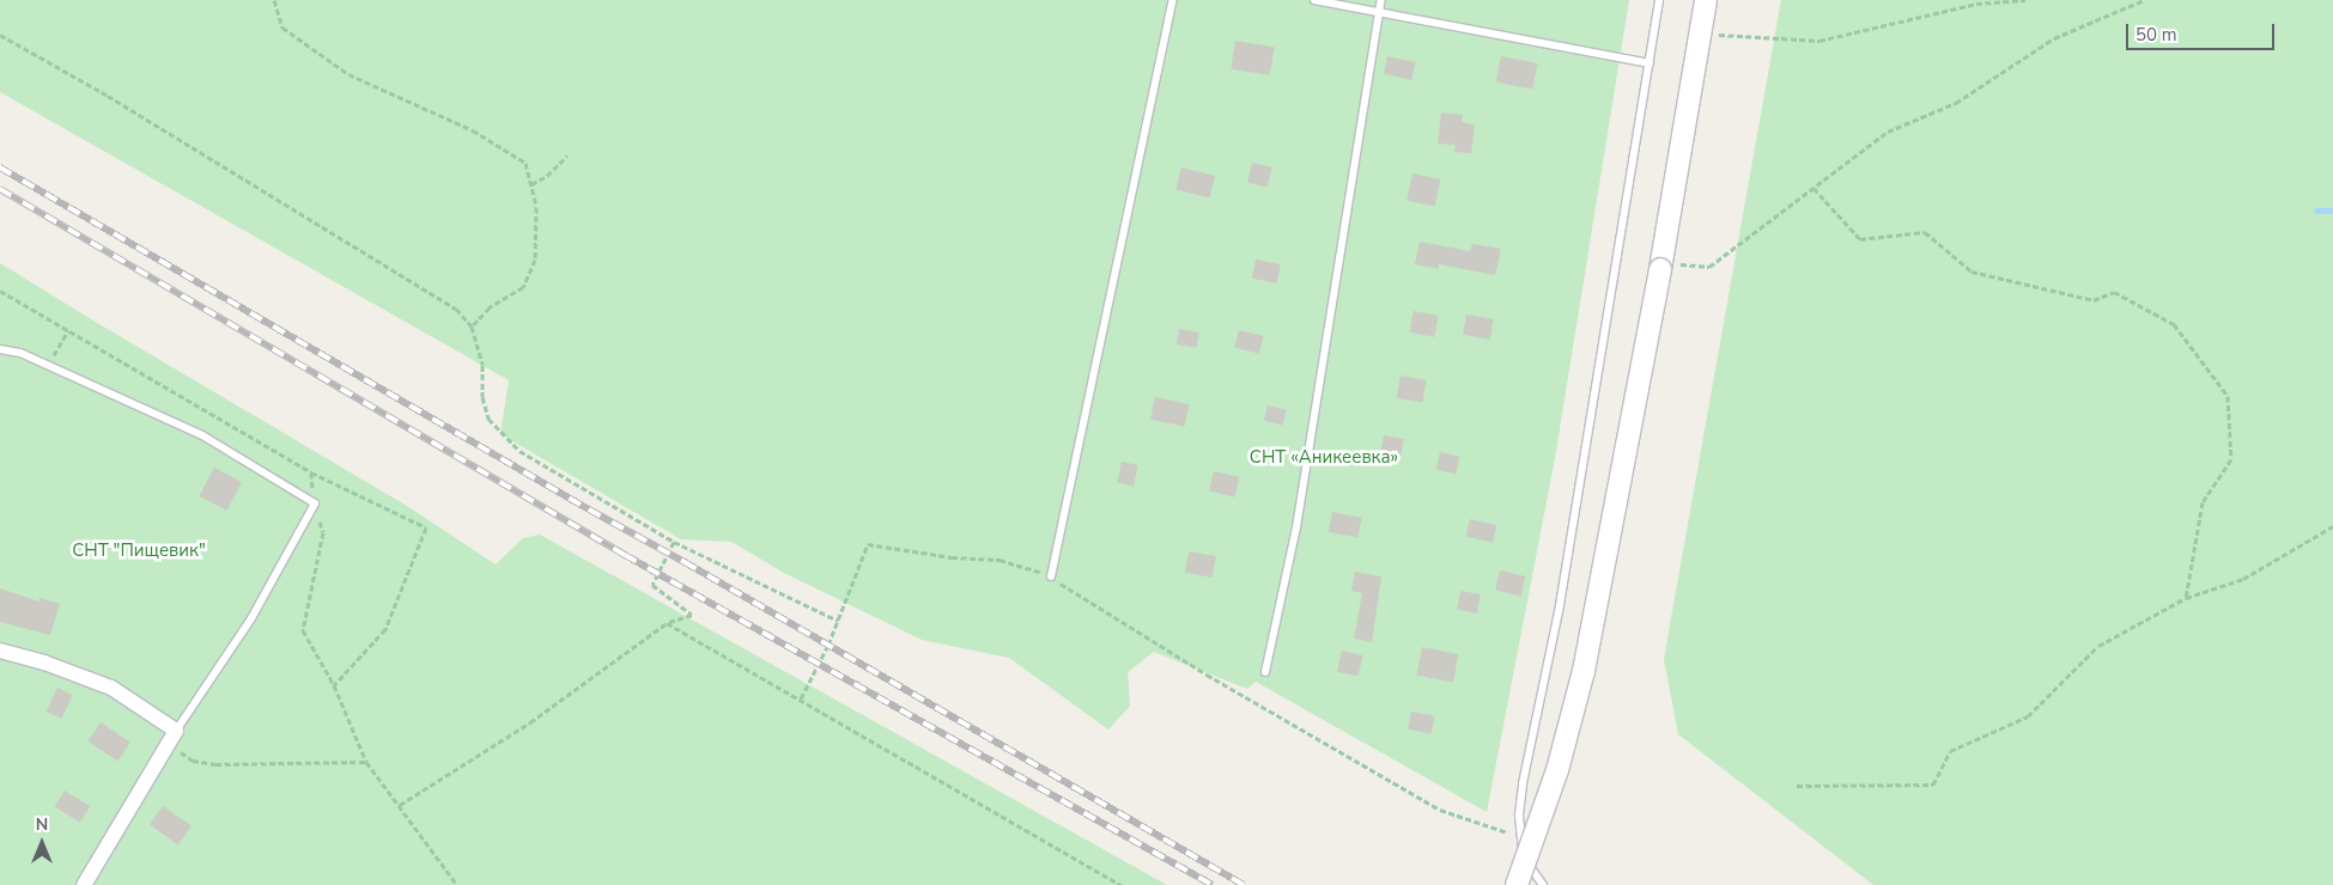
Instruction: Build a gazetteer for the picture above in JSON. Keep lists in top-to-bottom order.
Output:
{
  "parks": ["СНТ «Аникеевка»", "СНТ \"Пищевик\""],
  "scale_bar": "50 m",
  "north": "top"
}
